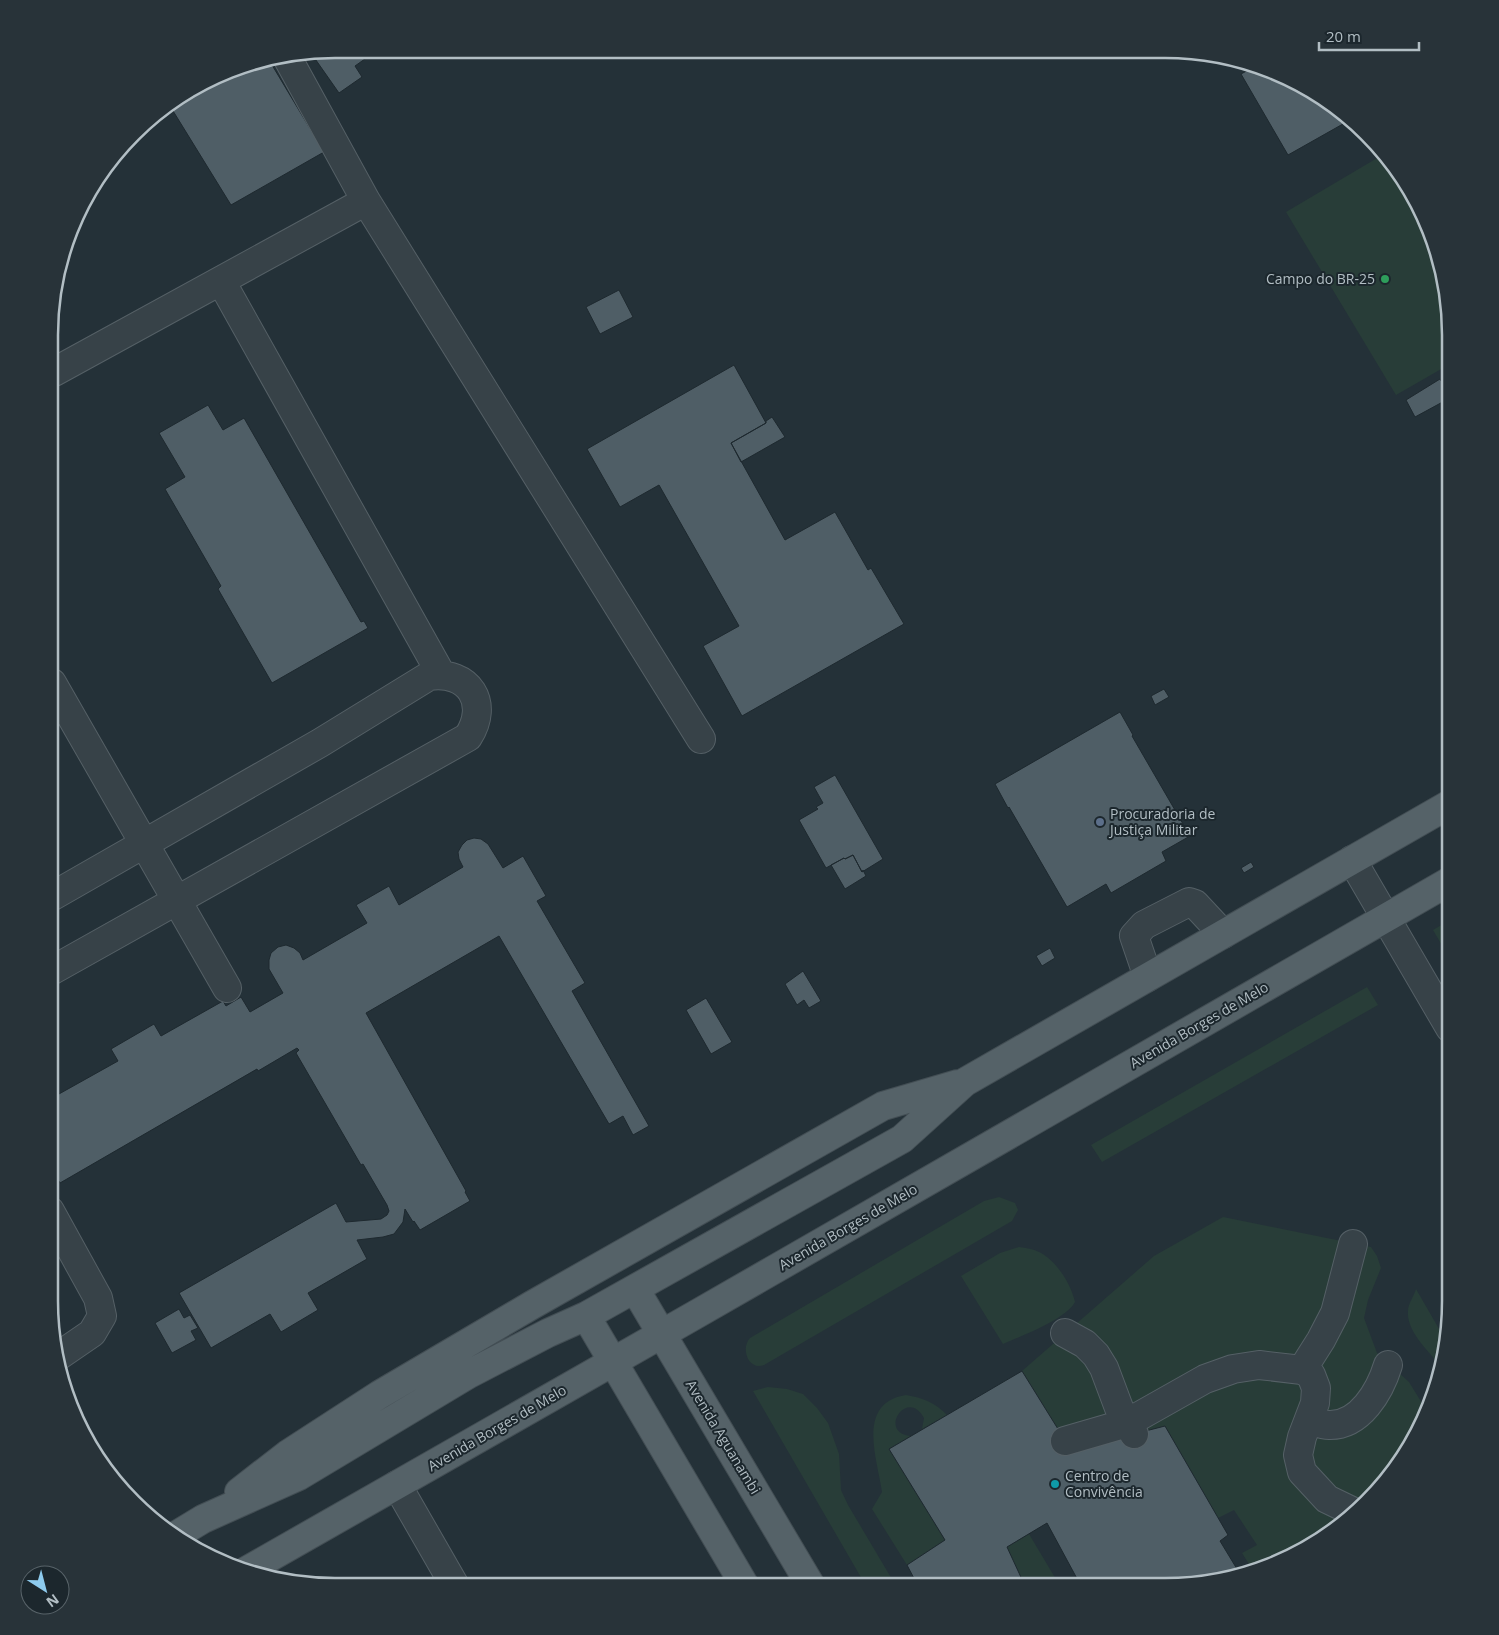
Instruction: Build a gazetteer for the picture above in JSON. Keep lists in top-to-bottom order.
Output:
{
  "streets": {
    "main road": ["Avenida Borges de Melo", "Avenida Aguanambi"]
  },
  "crossings": [
    ["Avenida Borges de Melo", "Avenida Aguanambi"]
  ],
  "places": ["Campo do BR-25", "Procuradoria de Justiça Militar", "Centro de Convivência"],
  "scale_bar": "20 m",
  "north": "bottom right"
}
